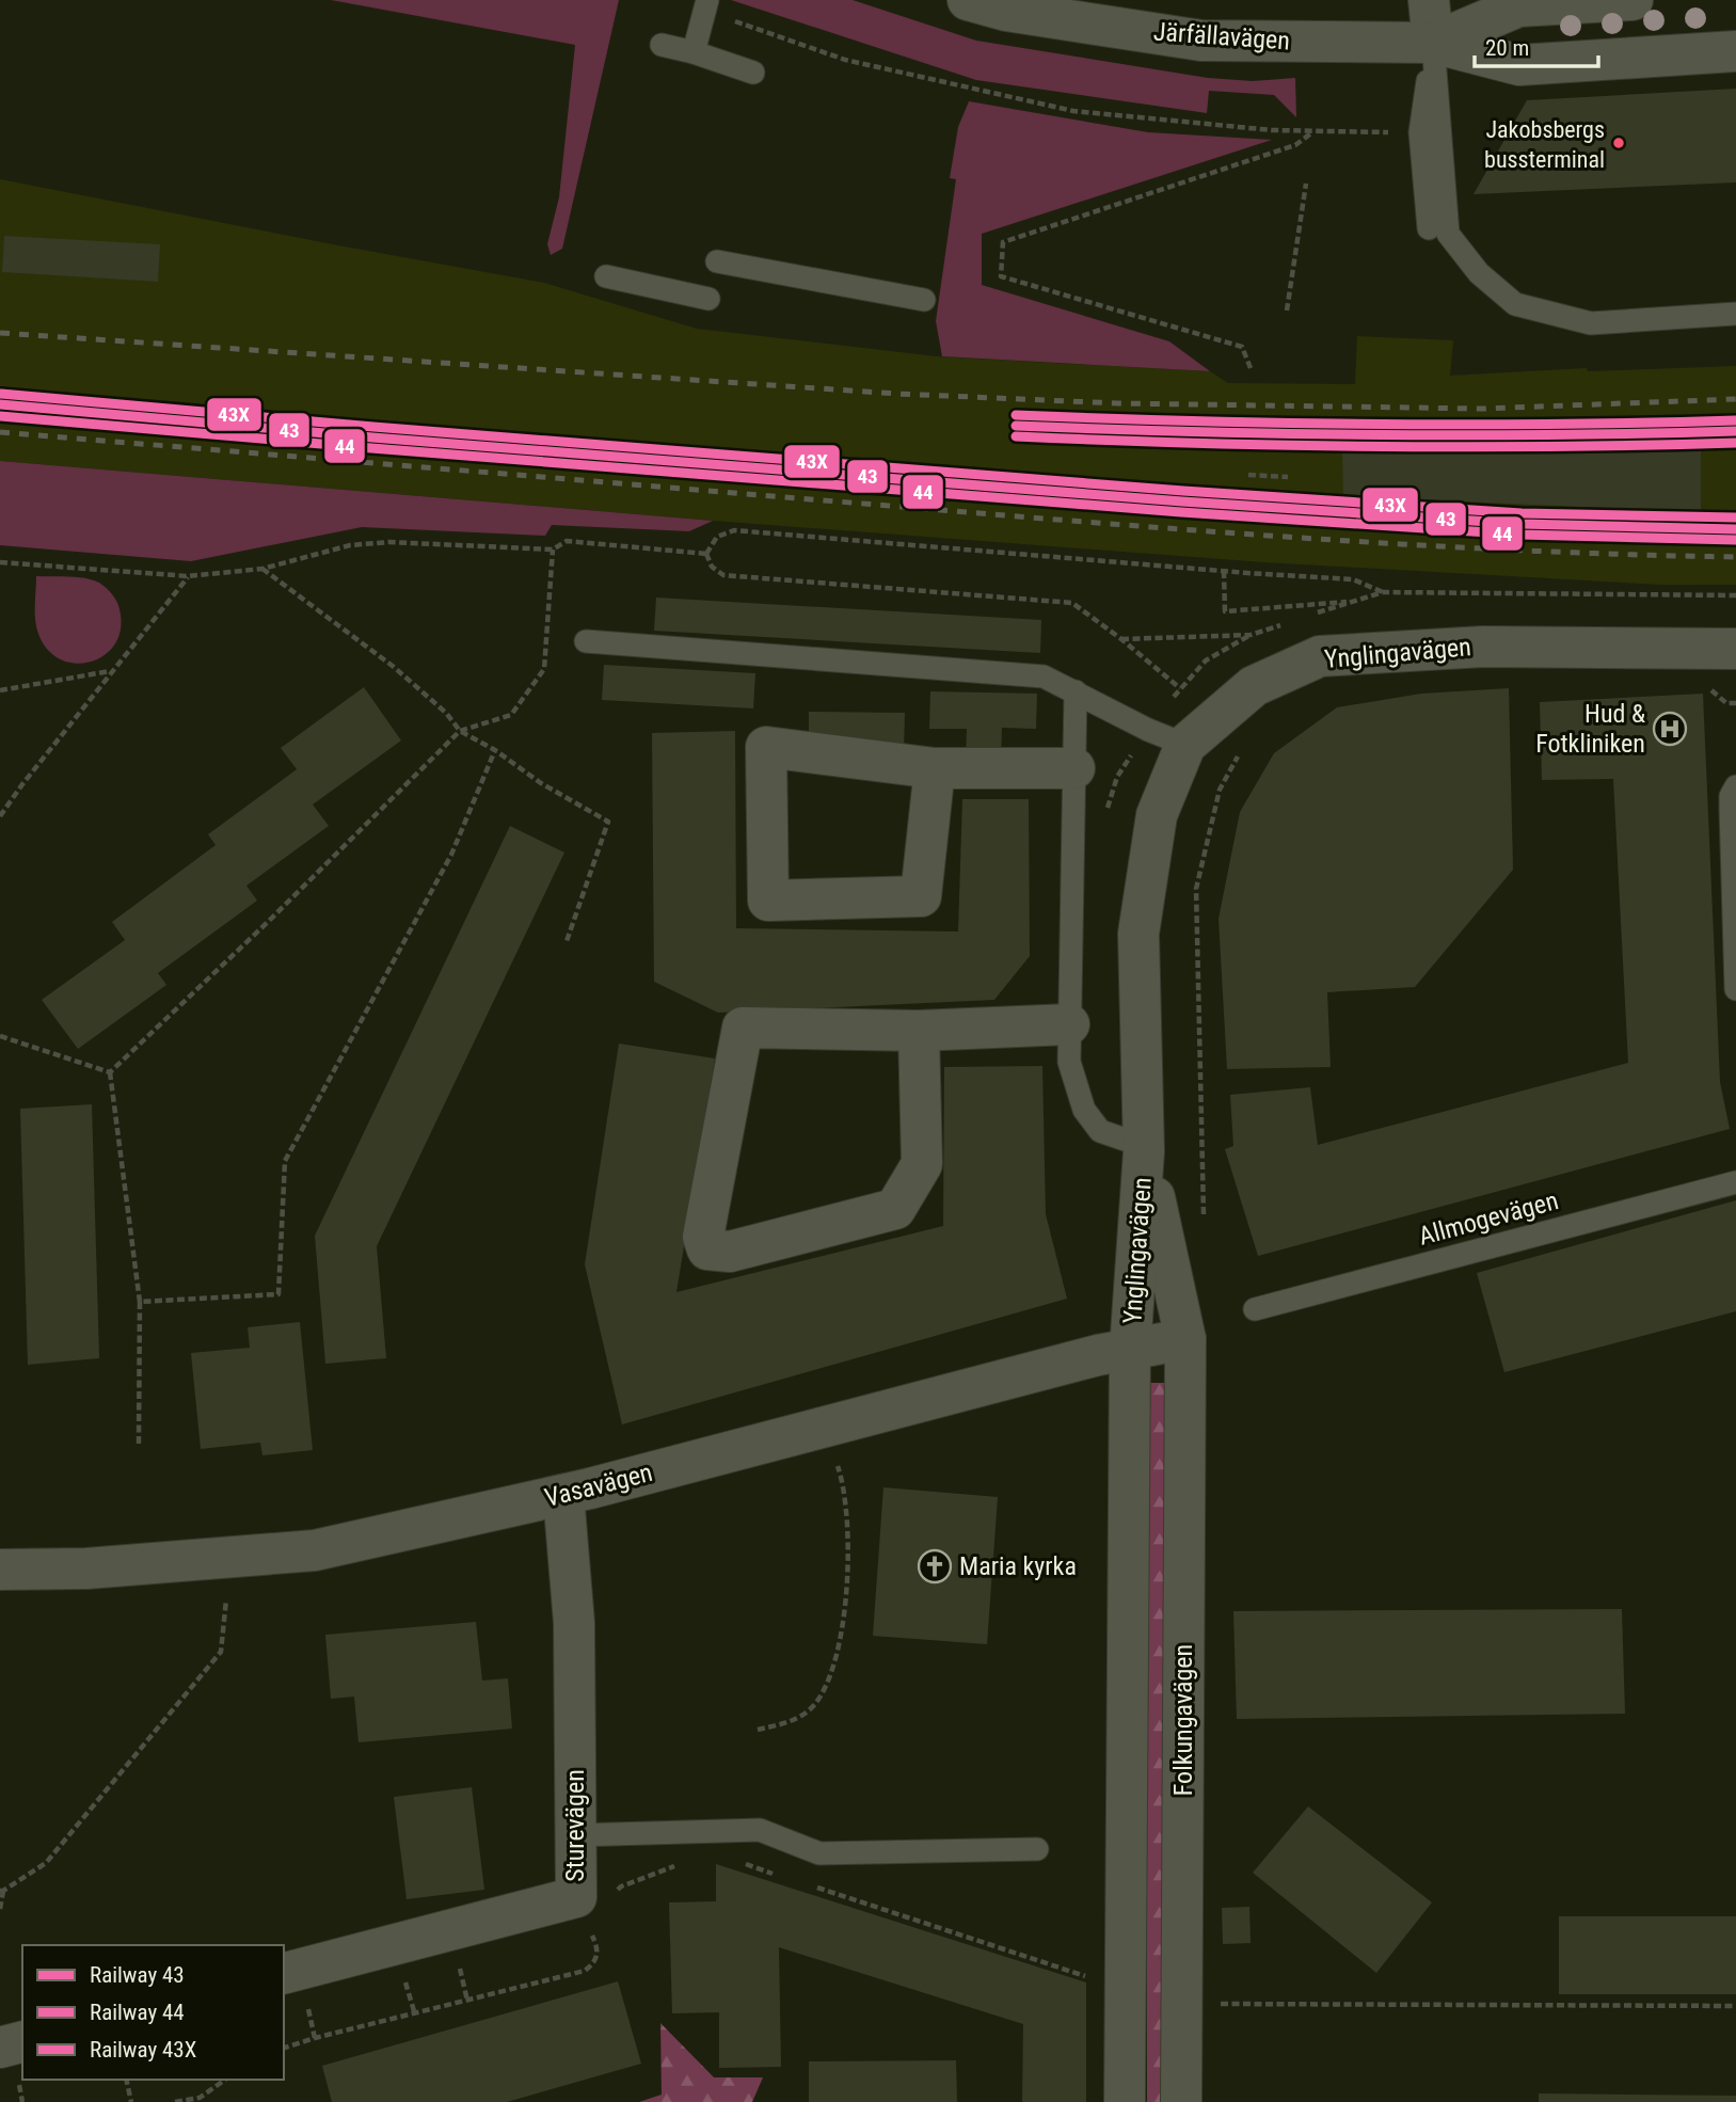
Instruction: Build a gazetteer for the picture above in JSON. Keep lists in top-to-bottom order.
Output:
{
  "streets": {
    "street": [
      "Järfällavägen",
      "Ynglingavägen",
      "Vasavägen",
      "Folkungavägen",
      "Sturevägen"
    ],
    "lane": ["Allmogevägen"]
  },
  "crossings": [
    ["Ynglingavägen", "Vasavägen"],
    ["Ynglingavägen", "Folkungavägen"],
    ["Vasavägen", "Folkungavägen"],
    ["Vasavägen", "Sturevägen"]
  ],
  "places": {
    "other": ["Jakobsbergs bussterminal"],
    "hospital": ["Hud & Fotkliniken"],
    "church": ["Maria kyrka"]
  },
  "lines": ["rail line 43X", "rail line 43", "rail line 44"],
  "legend": ["Railway 43", "Railway 44", "Railway 43X"],
  "scale_bar": "20 m"
}
